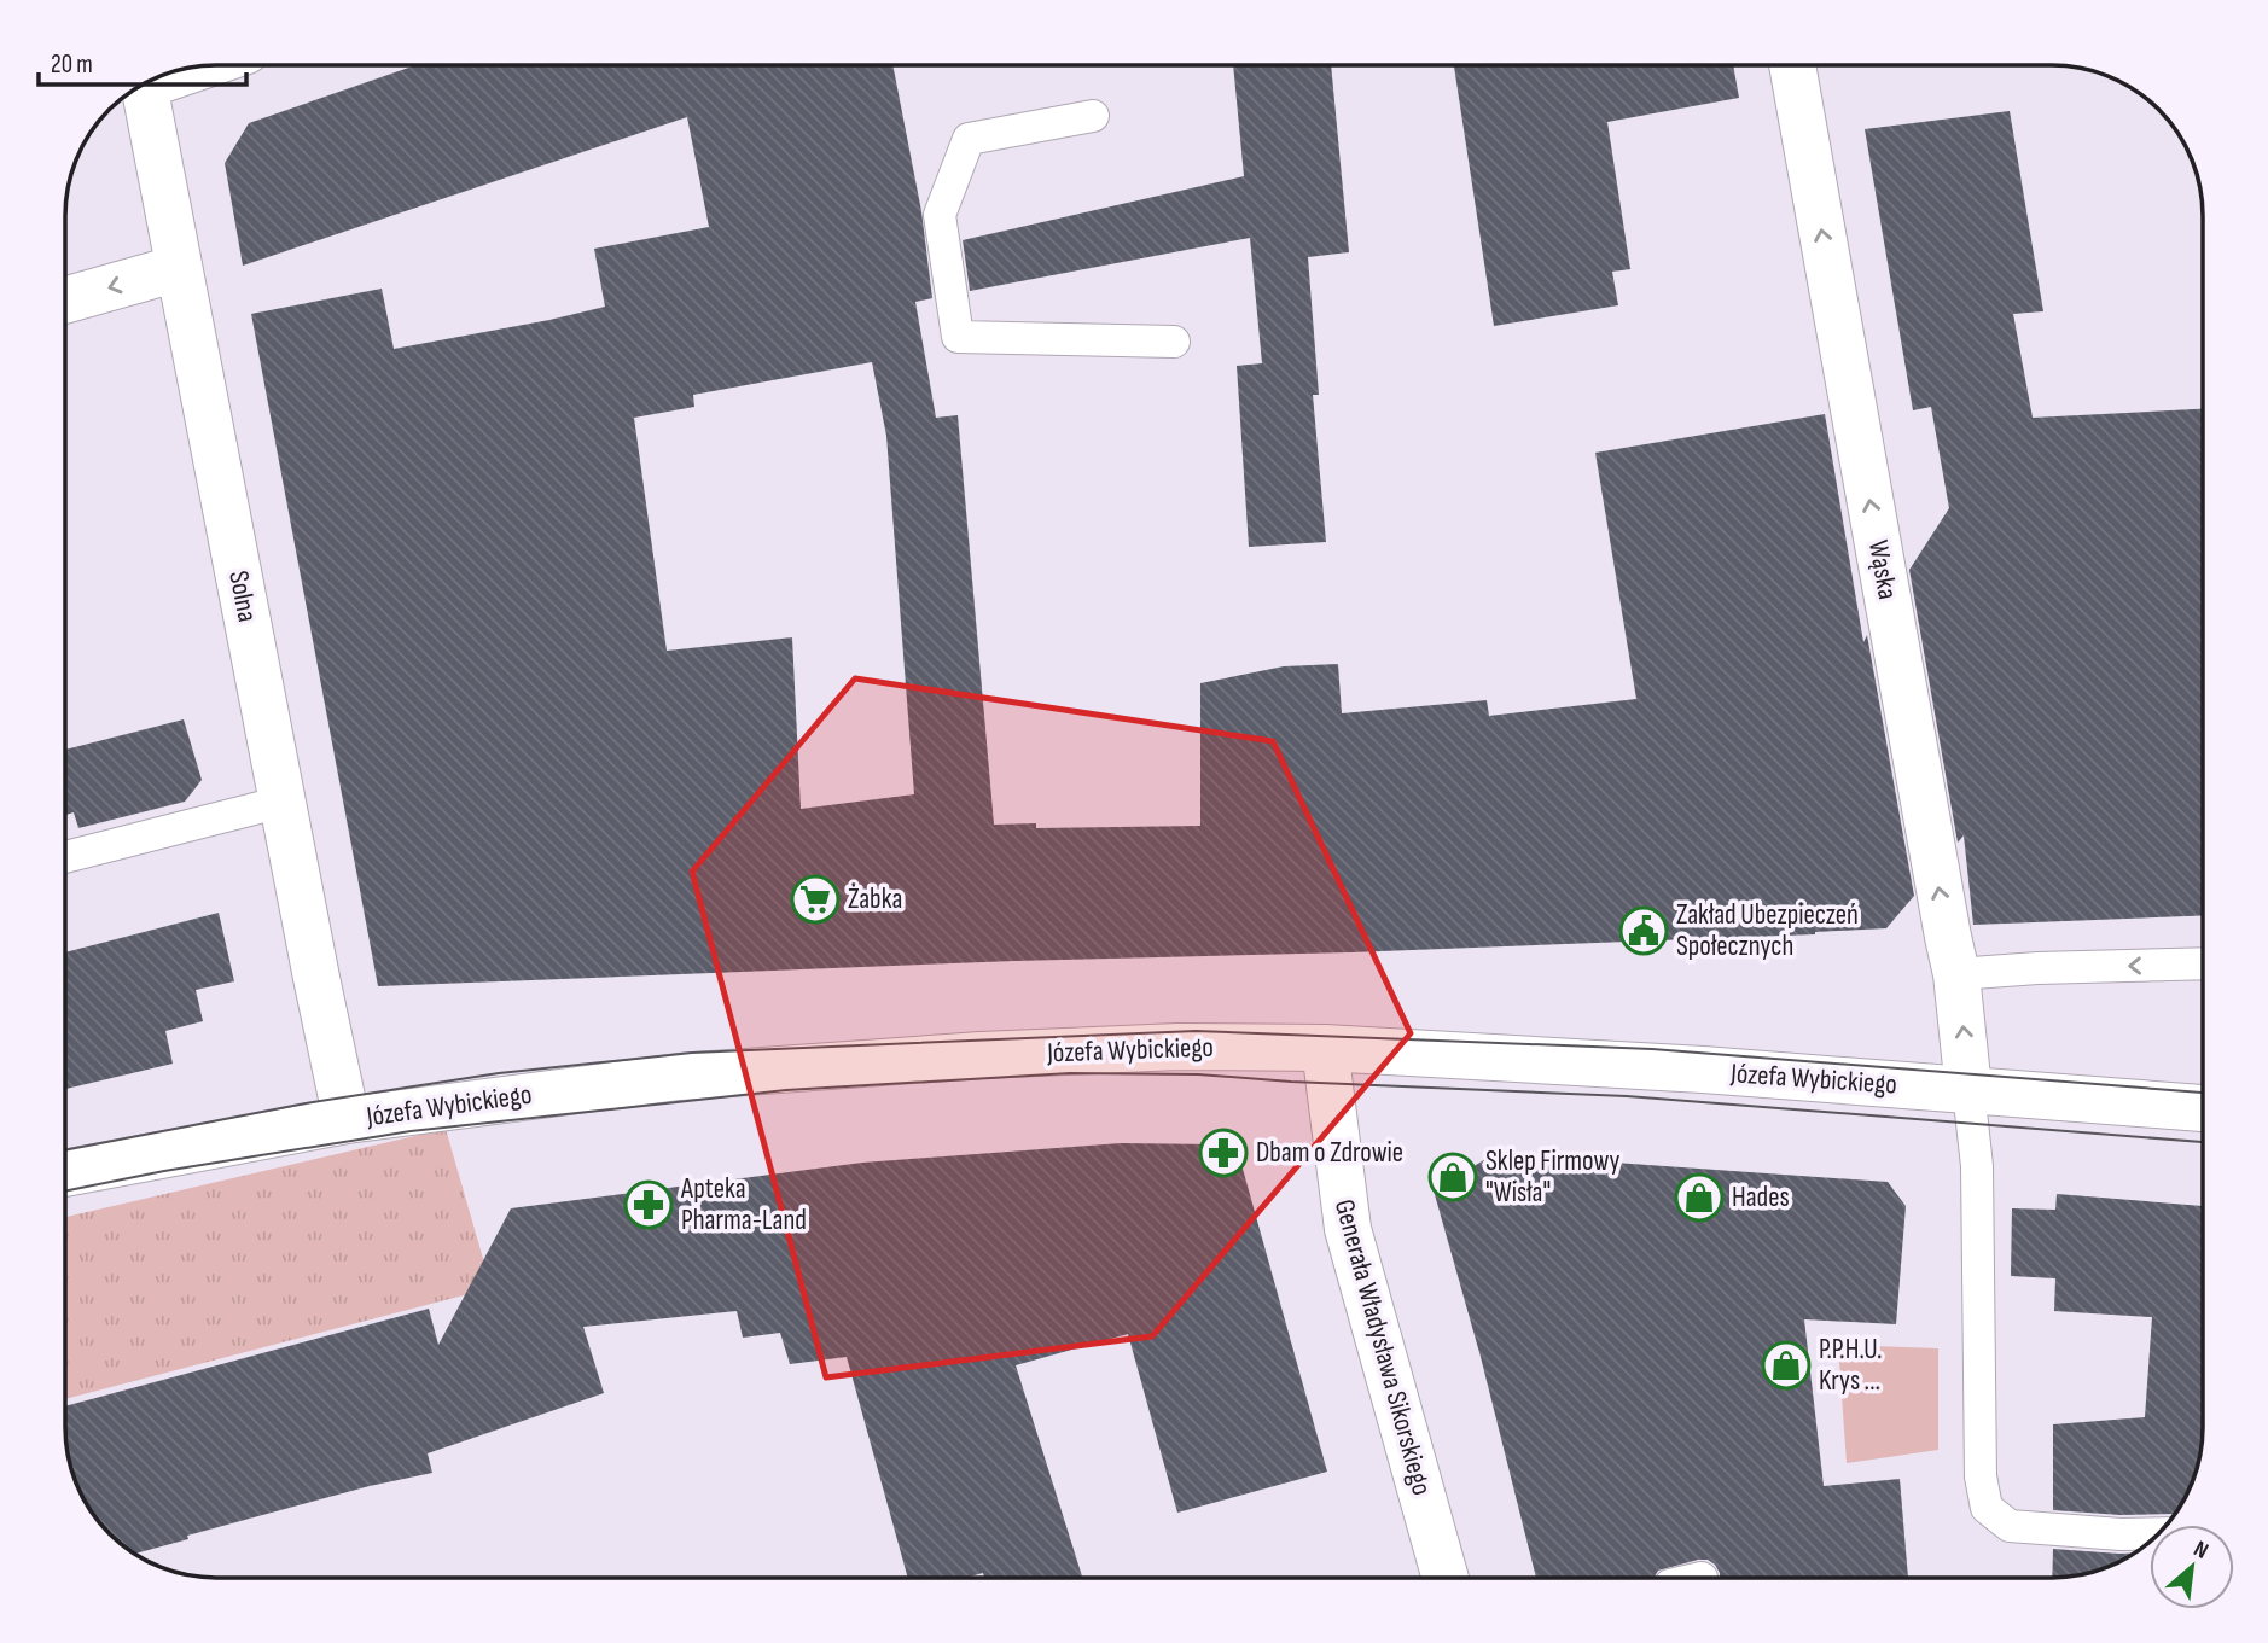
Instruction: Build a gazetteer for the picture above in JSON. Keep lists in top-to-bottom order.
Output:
{
  "streets": {
    "street": [
      "Wąska",
      "Solna",
      "Józefa Wybickiego",
      "Generała Władysława Sikorskiego"
    ]
  },
  "crossings": [
    ["Wąska", "Józefa Wybickiego"],
    ["Solna", "Józefa Wybickiego"],
    ["Józefa Wybickiego", "Generała Władysława Sikorskiego"]
  ],
  "one_way": ["Wąska"],
  "places": {
    "supermarket": ["Żabka"],
    "public building": ["Zakład Ubezpieczeń Społecznych"],
    "pharmacy": ["Dbam o Zdrowie", "Apteka Pharma-Land"],
    "shop": ["Sklep Firmowy \"Wisła\"", "Hades", "P.P.H.U. Krys ..."]
  },
  "scale_bar": "20 m",
  "north": "top right"
}
